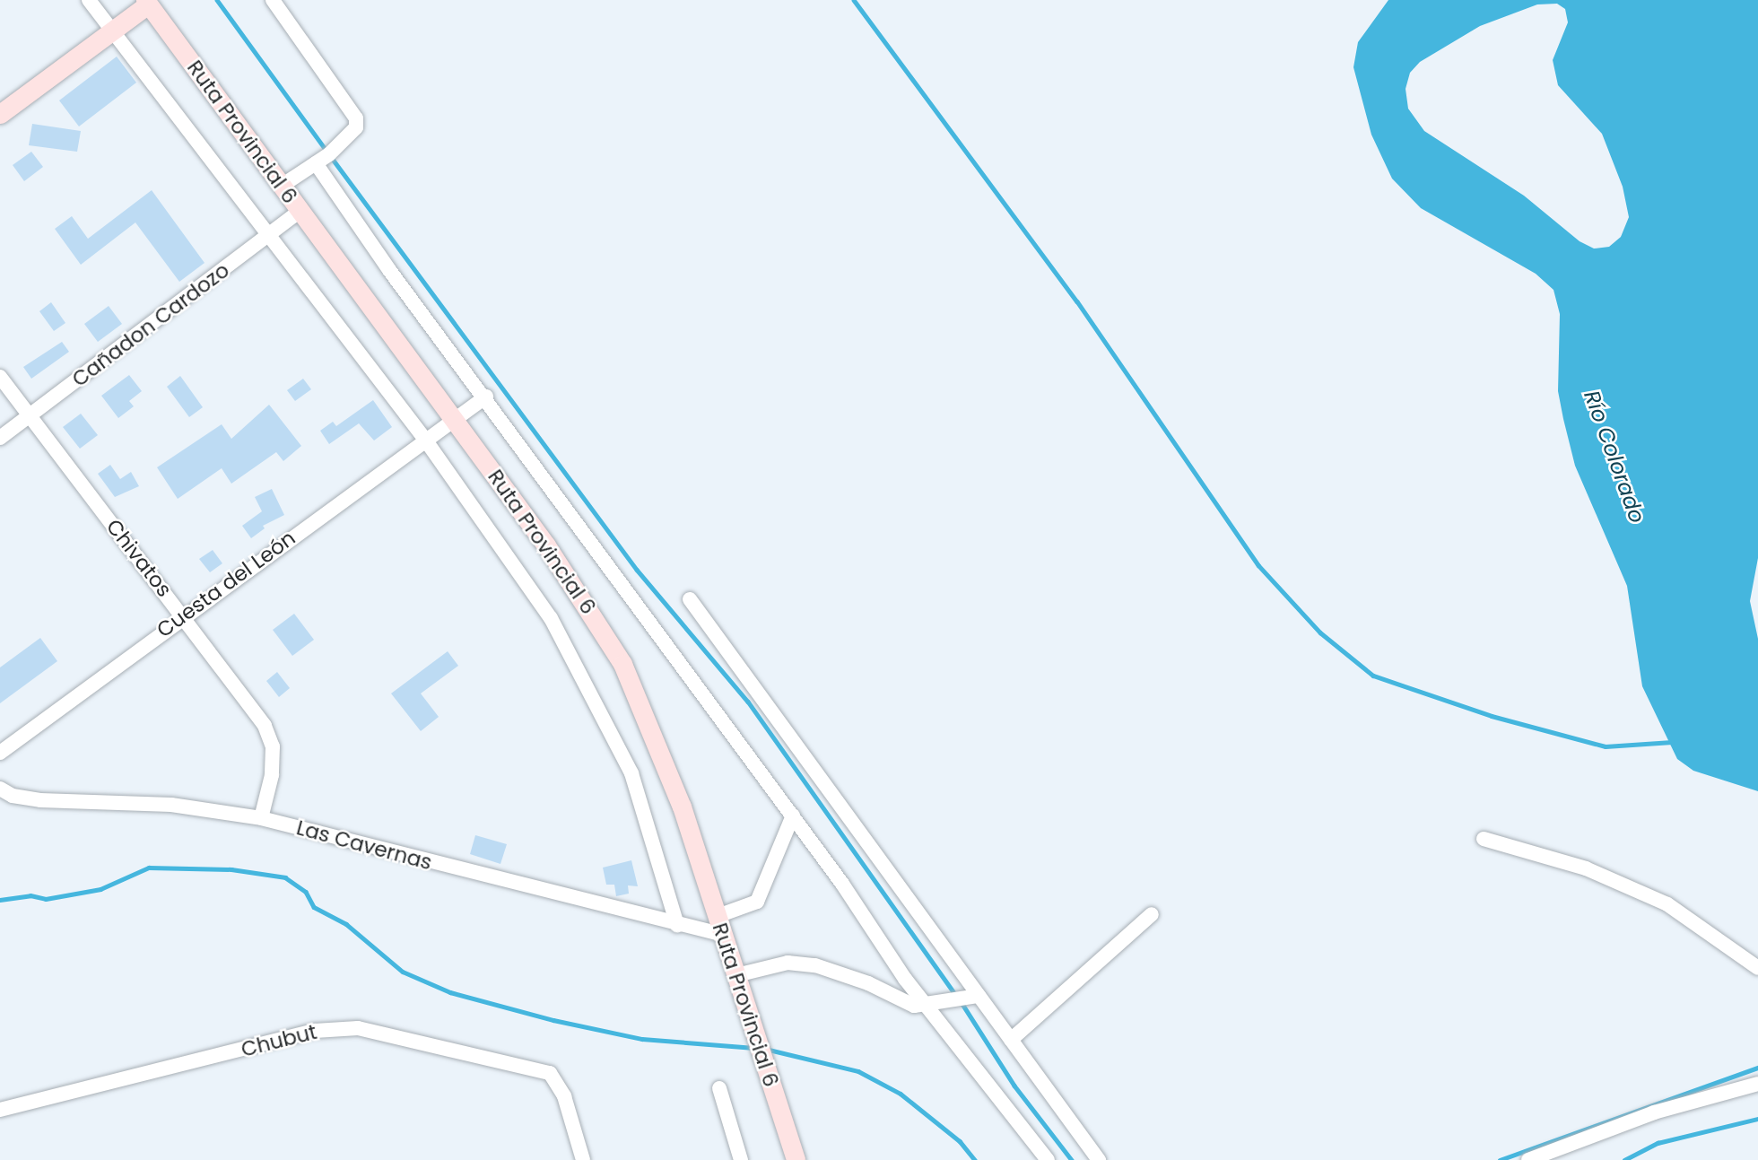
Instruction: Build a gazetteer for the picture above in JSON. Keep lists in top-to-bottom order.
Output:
{
  "streets": {
    "main road": ["Ruta Provincial 6"],
    "street": [
      "Cañadon Cardozo",
      "Chivatos",
      "Cuesta del León",
      "Las Cavernas",
      "Chubut"
    ]
  },
  "crossings": [
    ["Ruta Provincial 6", "Cañadon Cardozo"],
    ["Ruta Provincial 6", "Cuesta del León"],
    ["Ruta Provincial 6", "Las Cavernas"],
    ["Cañadon Cardozo", "Chivatos"],
    ["Chivatos", "Cuesta del León"],
    ["Chivatos", "Las Cavernas"]
  ],
  "water": ["Río Colorado"]
}
